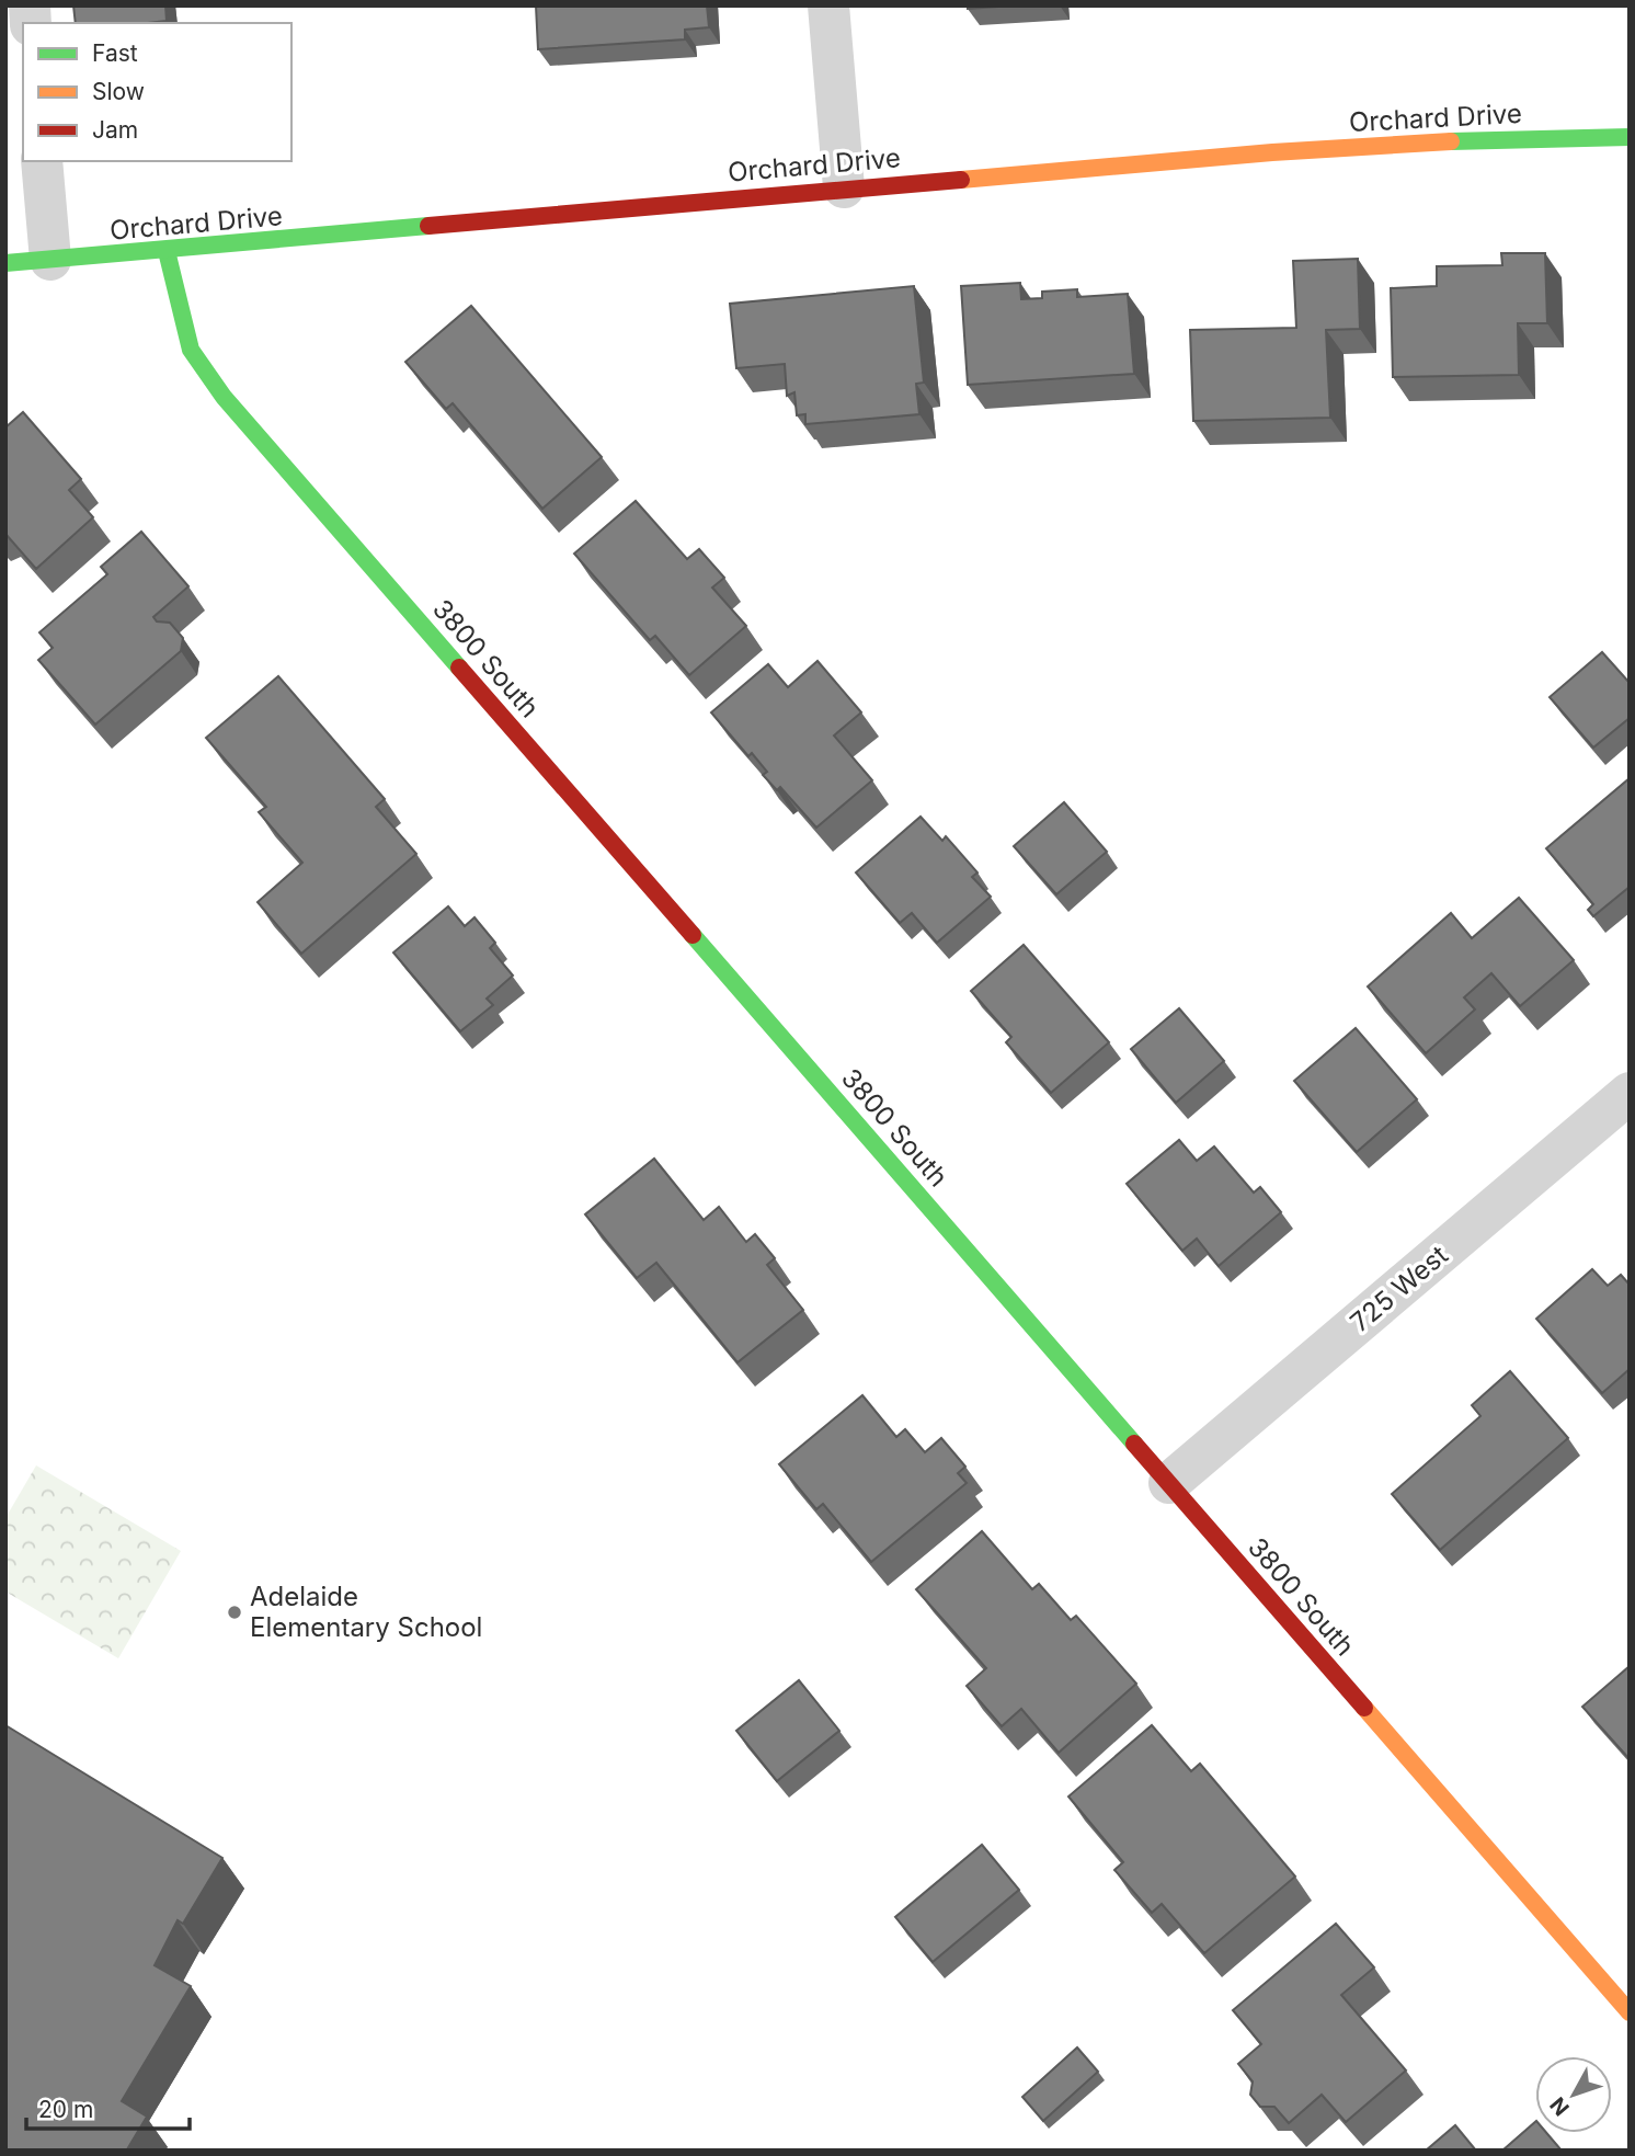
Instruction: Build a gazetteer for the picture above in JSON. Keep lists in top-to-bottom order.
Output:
{
  "streets": {
    "street": ["Orchard Drive", "3800 South", "725 West"]
  },
  "crossings": [
    ["Orchard Drive", "3800 South"],
    ["3800 South", "725 West"]
  ],
  "places": ["Adelaide Elementary School"],
  "legend": ["Fast", "Slow", "Jam"],
  "scale_bar": "20 m",
  "north": "bottom left"
}
